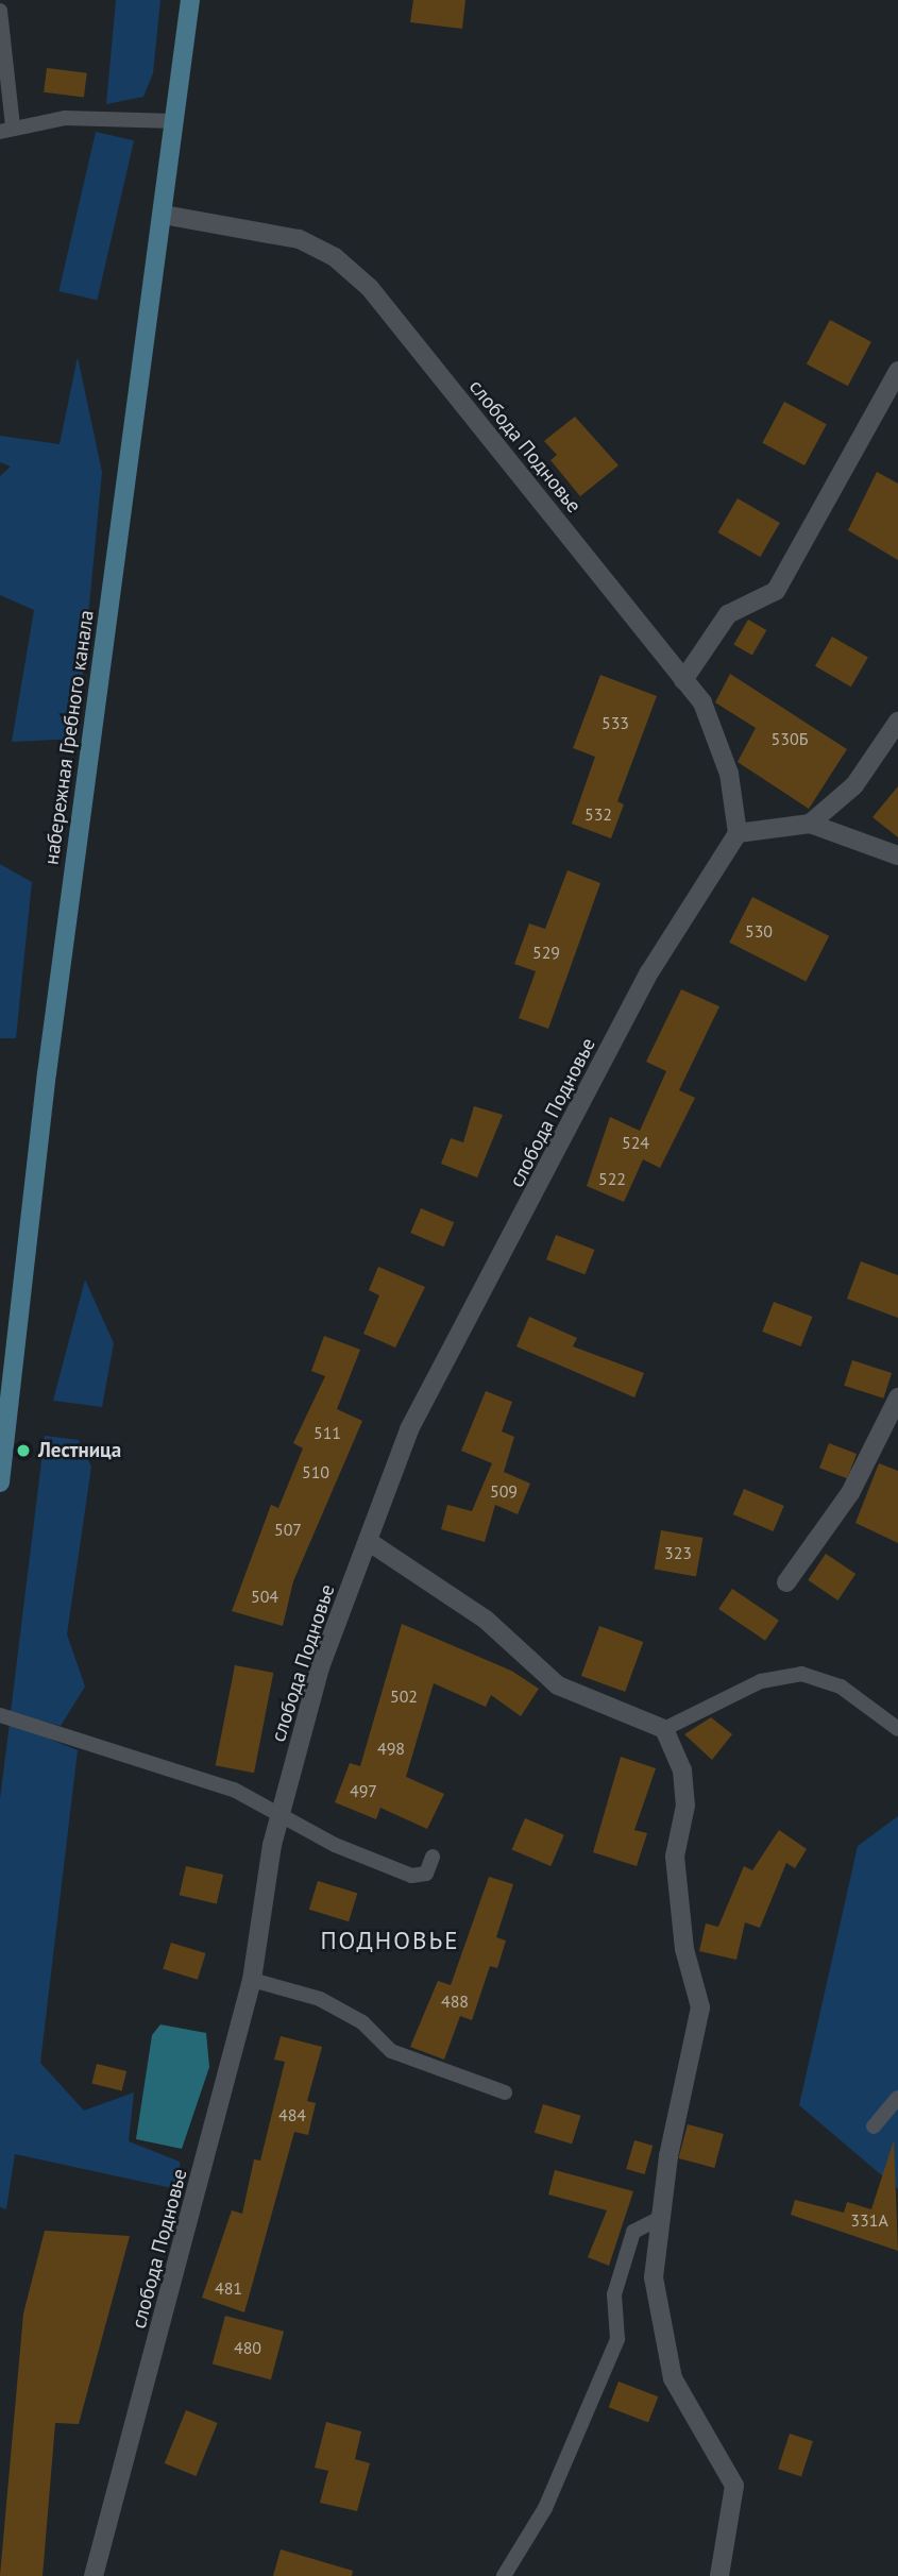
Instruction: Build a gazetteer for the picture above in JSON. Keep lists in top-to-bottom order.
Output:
{
  "streets": {
    "street": ["слобода Подновье", "набережная Гребного канала"]
  },
  "crossings": [
    ["слобода Подновье", "набережная Гребного канала"]
  ],
  "districts": ["ПОДНОВЬЕ"],
  "places": ["Лестница"],
  "house_numbers": [
    "533",
    "530Б",
    "532",
    "530",
    "529",
    "524",
    "522",
    "511",
    "510",
    "509",
    "507",
    "323",
    "504",
    "502",
    "498",
    "497",
    "488",
    "484",
    "331А",
    "481",
    "480"
  ]
}
